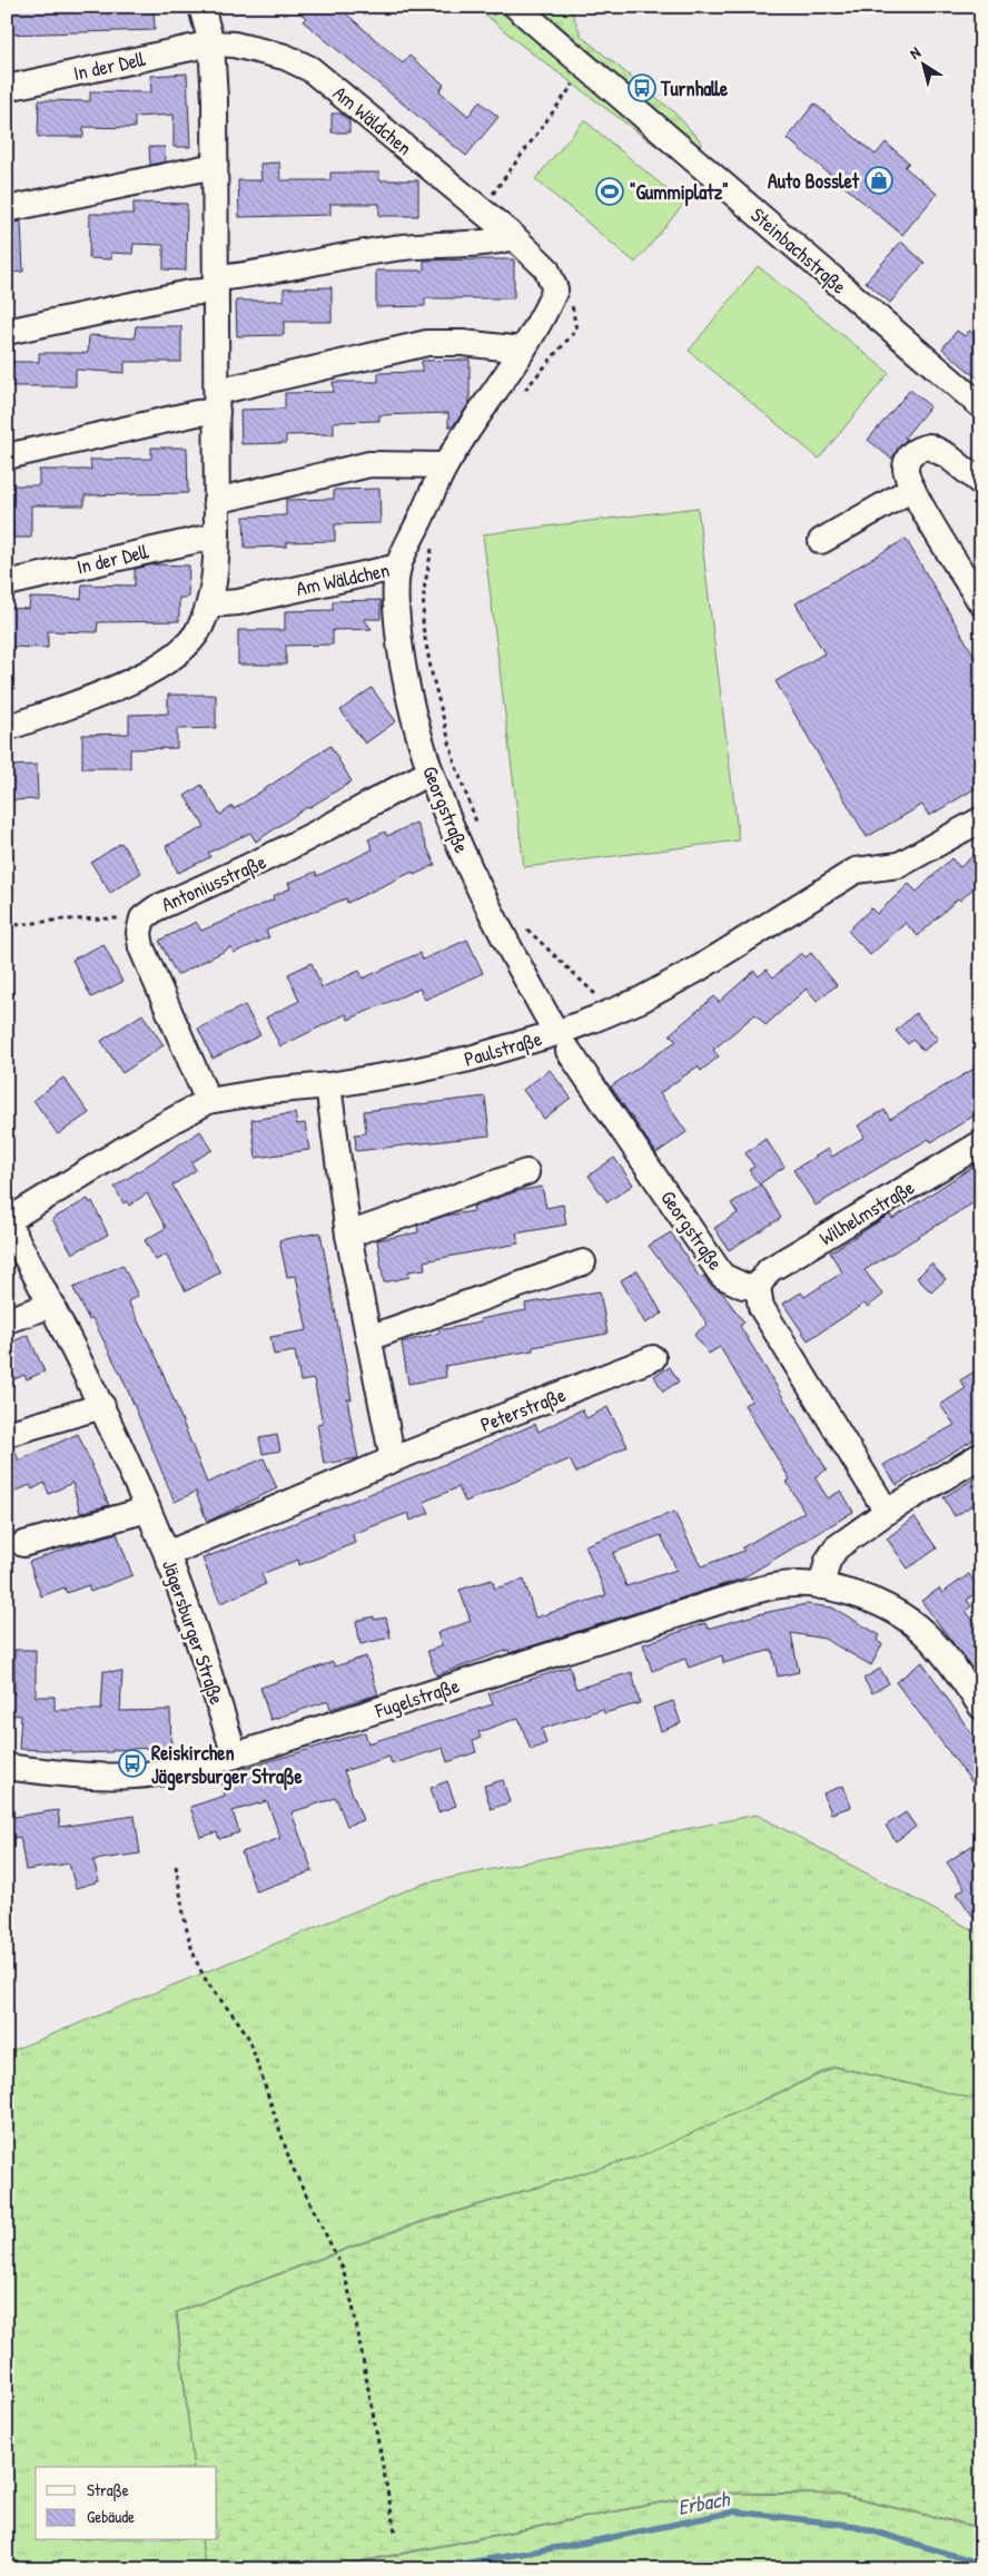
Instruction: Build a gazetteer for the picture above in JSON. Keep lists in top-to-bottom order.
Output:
{
  "streets": {
    "street": [
      "In der Dell",
      "Am Wäldchen",
      "Steinbachstraße",
      "Georgstraße",
      "Antoniusstraße",
      "Paulstraße",
      "Wilhelmstraße",
      "Peterstraße",
      "Jägersburger Straße",
      "Fugelstraße"
    ]
  },
  "crossings": [
    ["In der Dell", "Am Wäldchen"],
    ["Am Wäldchen", "Georgstraße"],
    ["Georgstraße", "Antoniusstraße"],
    ["Georgstraße", "Paulstraße"],
    ["Georgstraße", "Wilhelmstraße"],
    ["Antoniusstraße", "Paulstraße"],
    ["Paulstraße", "Jägersburger Straße"],
    ["Peterstraße", "Jägersburger Straße"],
    ["Jägersburger Straße", "Fugelstraße"]
  ],
  "water": ["Erbach"],
  "places": {
    "bus stop": ["Turnhalle", "Reiskirchen Jägersburger Straße"],
    "shop": ["Auto Bosslet"],
    "sports": ["\"Gummiplatz\""]
  },
  "legend": ["Straße", "Gebäude"],
  "north": "top left"
}
